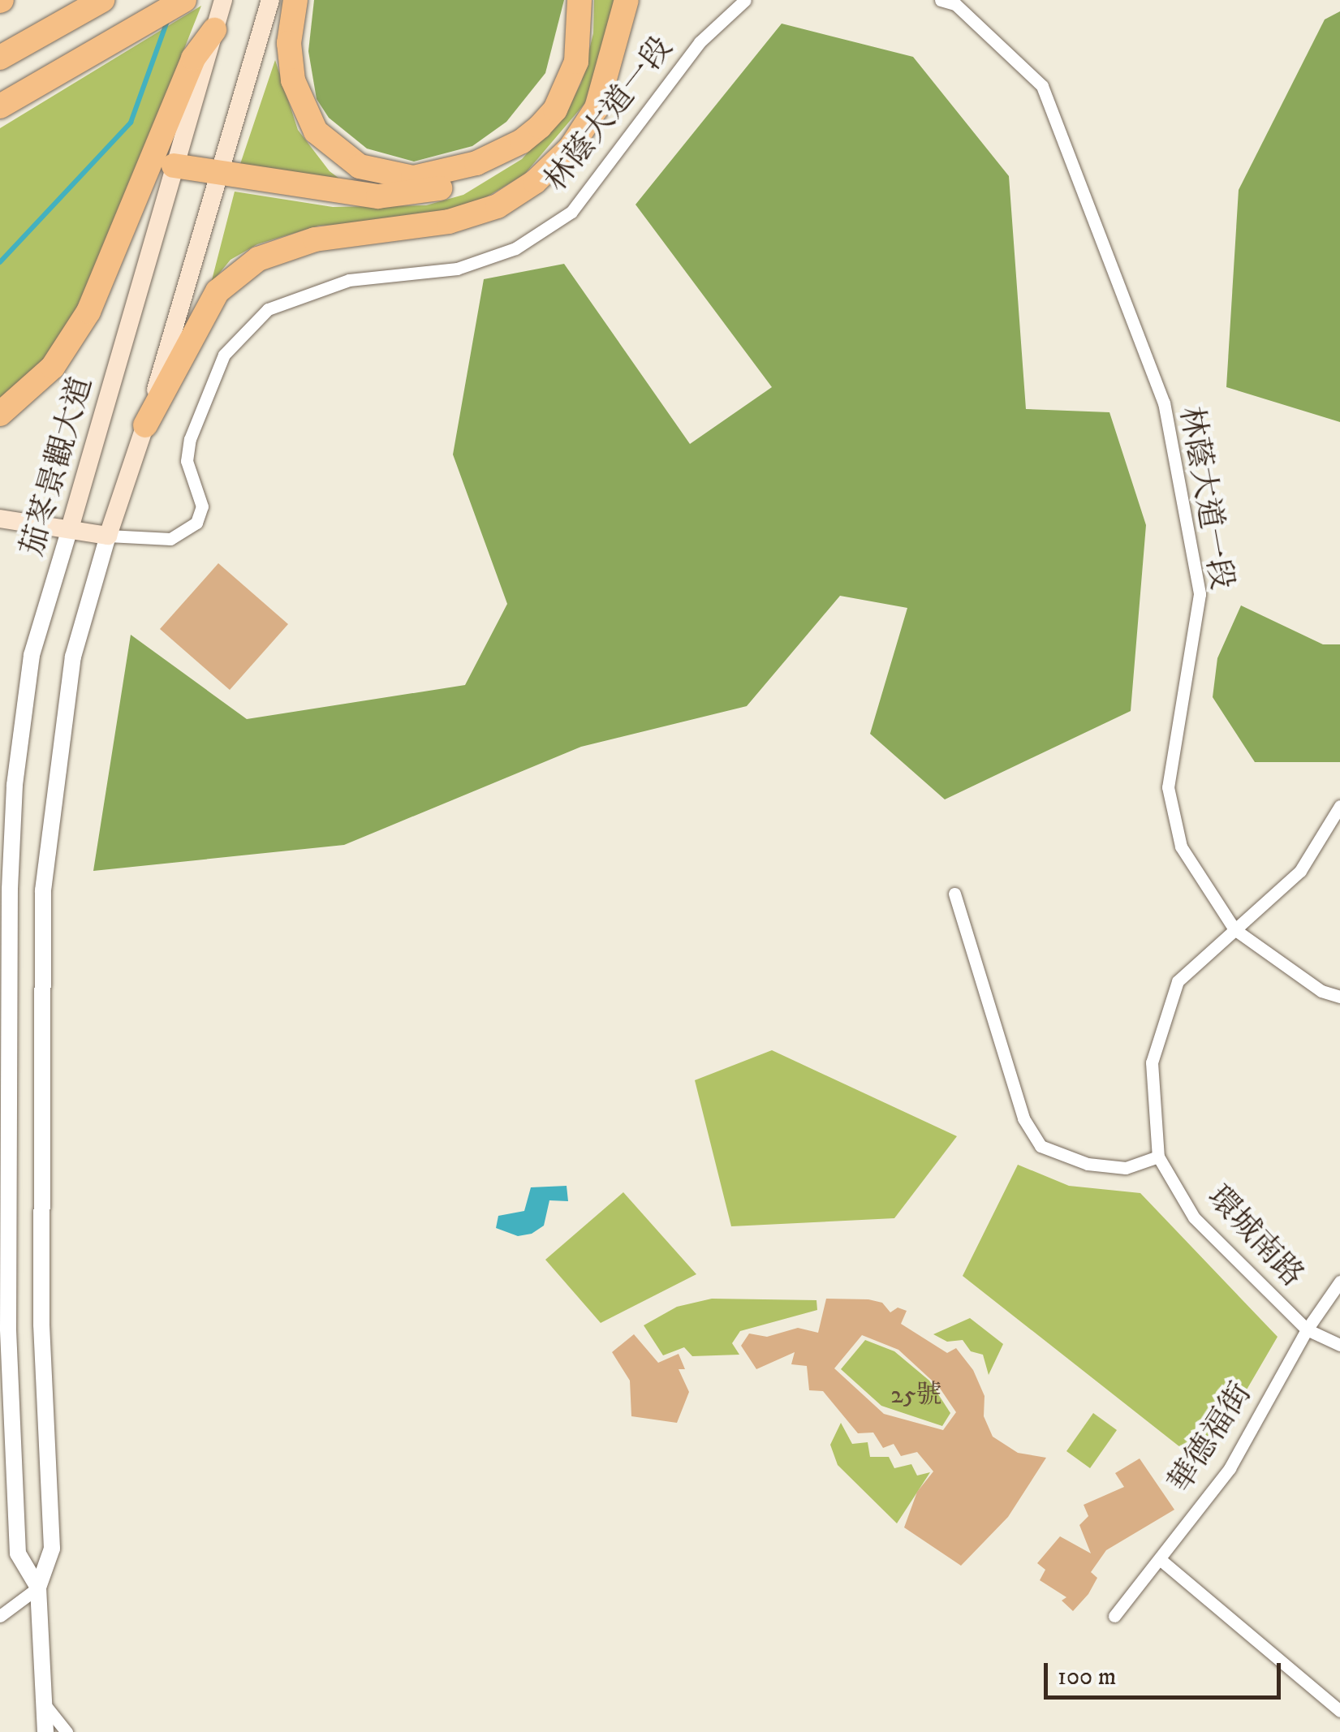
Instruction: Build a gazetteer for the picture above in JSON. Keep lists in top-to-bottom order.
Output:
{
  "streets": {
    "main road": ["茄苳景觀大道"],
    "street": ["林蔭大道一段", "環城南路", "華德福街"]
  },
  "crossings": [
    ["林蔭大道一段", "茄苳景觀大道"],
    ["林蔭大道一段", "環城南路"],
    ["環城南路", "華德福街"]
  ],
  "house_numbers": ["25號"],
  "scale_bar": "100 m"
}
